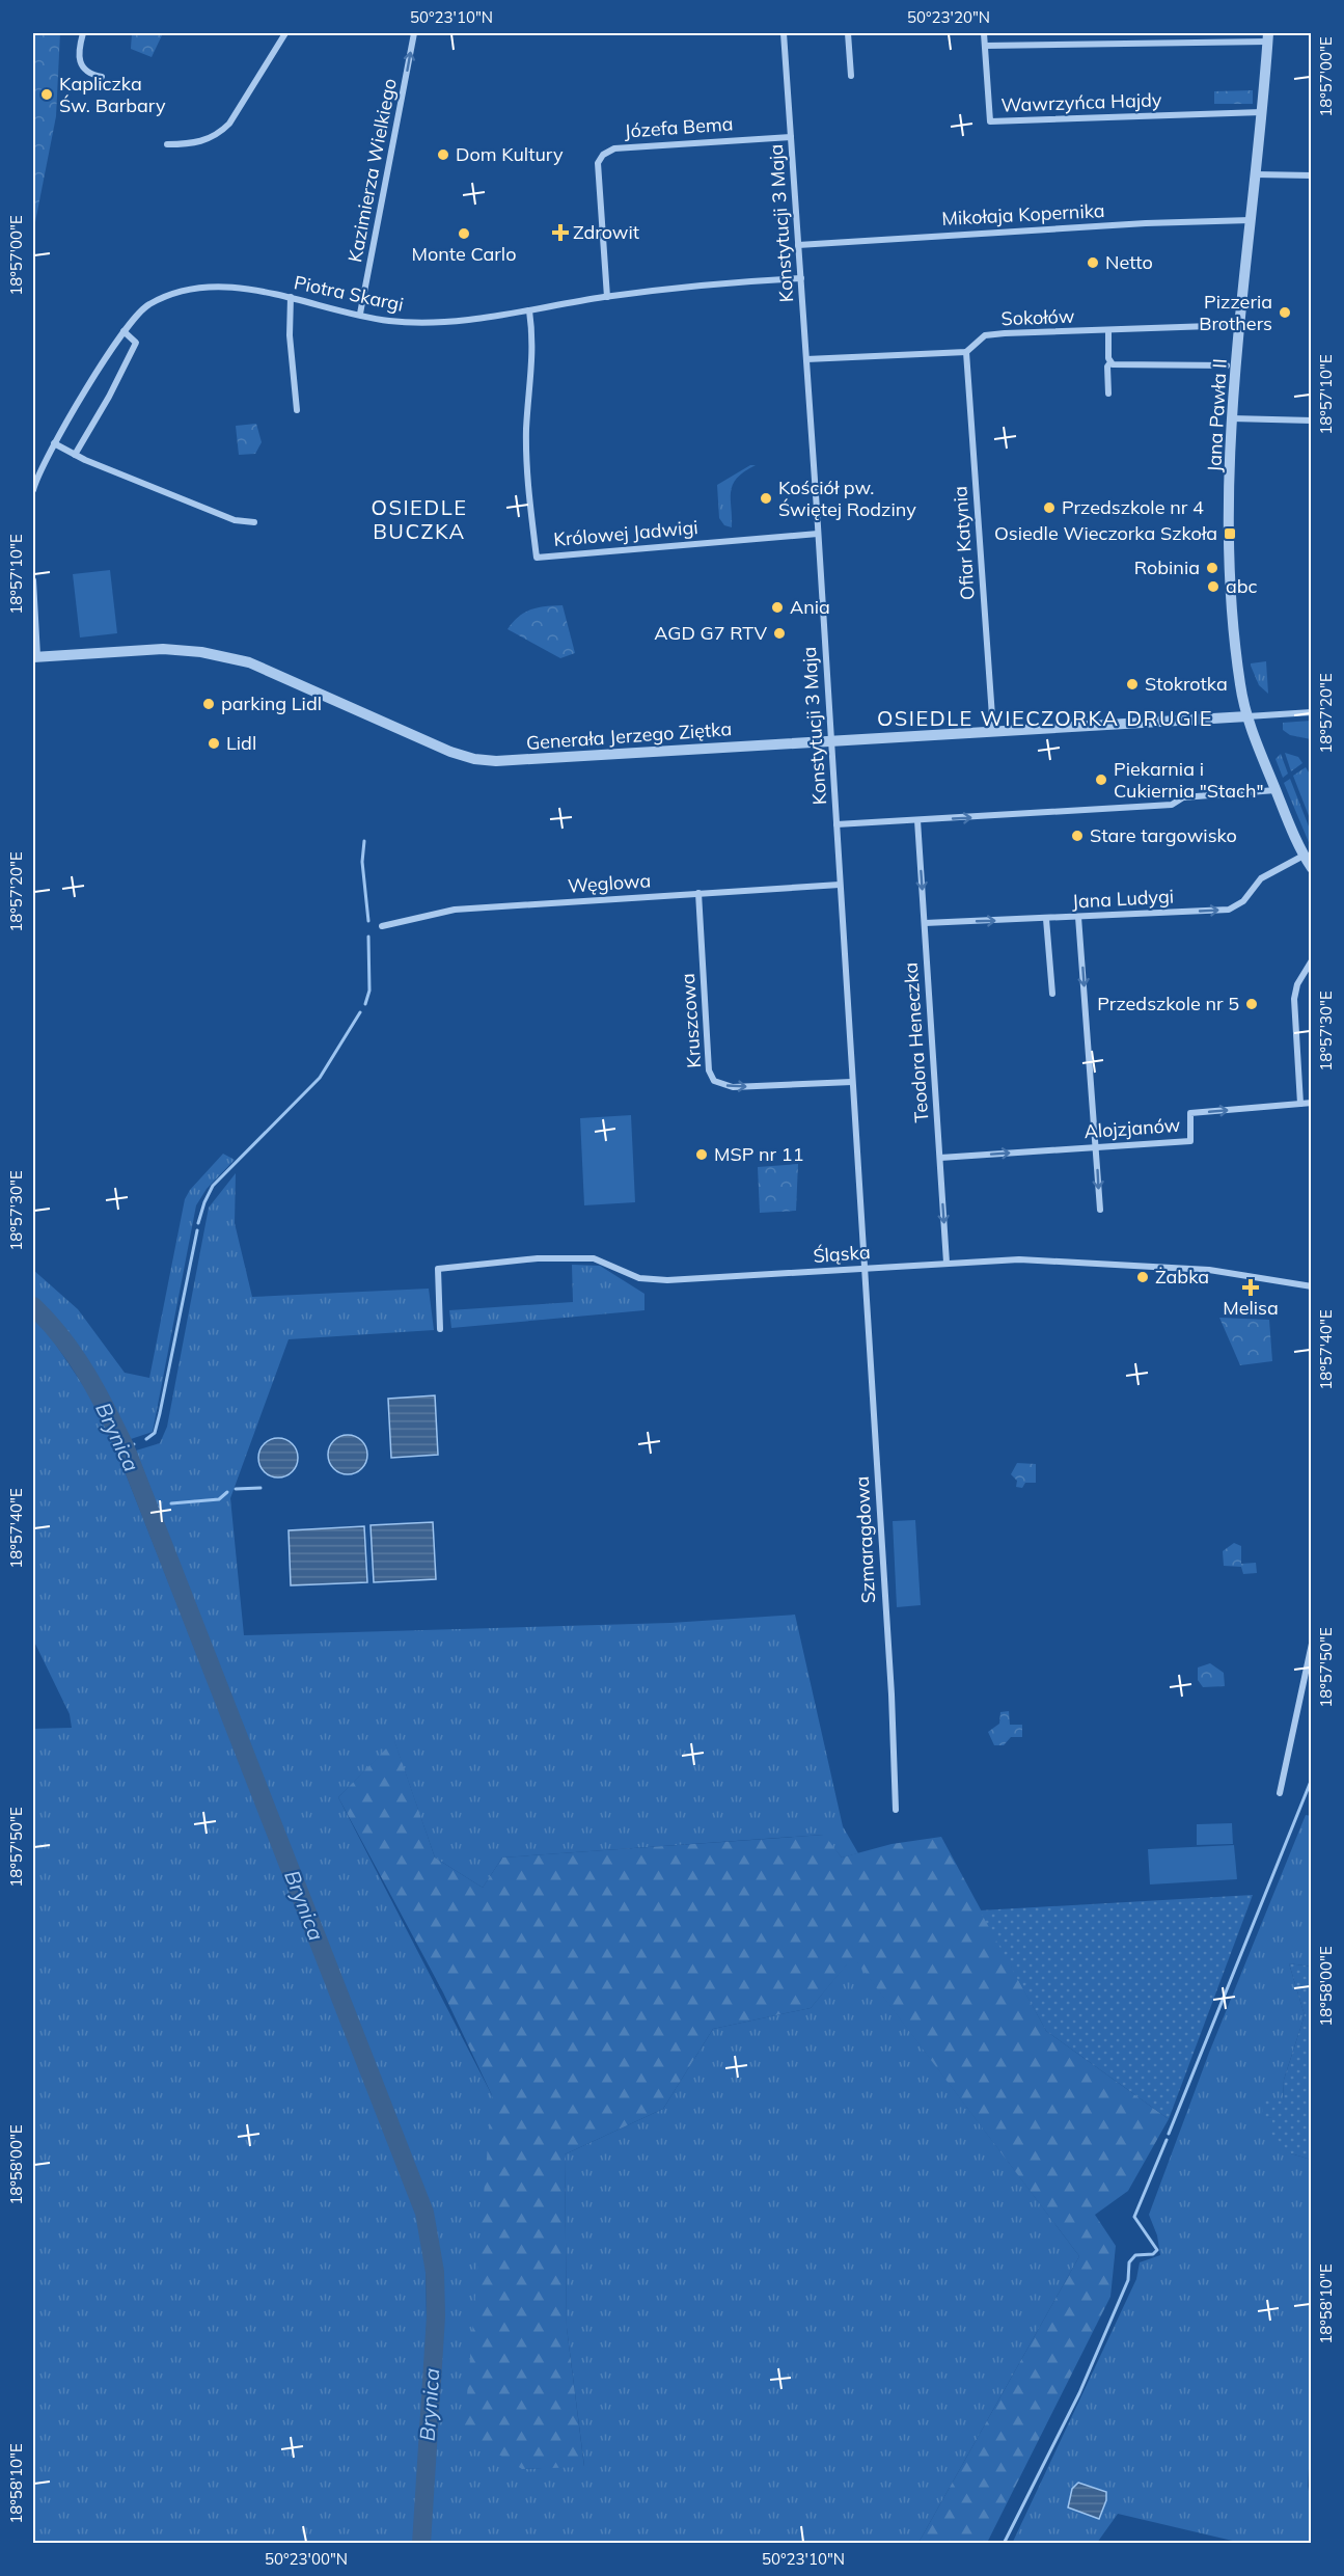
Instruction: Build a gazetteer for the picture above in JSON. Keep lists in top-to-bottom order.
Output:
{
  "streets": {
    "street": [
      "Wawrzyńca Hajdy",
      "Józefa Bema",
      "Kazimierza Wielkiego",
      "Mikołaja Kopernika",
      "Konstytucji 3 Maja",
      "Piotra Skargi",
      "Sokołów",
      "Jana Pawła II",
      "Królowej Jadwigi",
      "Ofiar Katynia",
      "Generała Jerzego Ziętka",
      "Węglowa",
      "Jana Ludygi",
      "Kruszcowa",
      "Teodora Heneczka",
      "Alojzjanów",
      "Śląska",
      "Szmaragdowa"
    ]
  },
  "crossings": [
    ["Wawrzyńca Hajdy", "Jana Pawła II"],
    ["Józefa Bema", "Konstytucji 3 Maja"],
    ["Józefa Bema", "Piotra Skargi"],
    ["Kazimierza Wielkiego", "Piotra Skargi"],
    ["Mikołaja Kopernika", "Konstytucji 3 Maja"],
    ["Mikołaja Kopernika", "Jana Pawła II"],
    ["Konstytucji 3 Maja", "Piotra Skargi"],
    ["Konstytucji 3 Maja", "Królowej Jadwigi"],
    ["Konstytucji 3 Maja", "Generała Jerzego Ziętka"],
    ["Konstytucji 3 Maja", "Węglowa"],
    ["Konstytucji 3 Maja", "Kruszcowa"],
    ["Konstytucji 3 Maja", "Śląska"],
    ["Konstytucji 3 Maja", "Szmaragdowa"],
    ["Piotra Skargi", "Królowej Jadwigi"],
    ["Sokołów", "Jana Pawła II"],
    ["Sokołów", "Ofiar Katynia"],
    ["Jana Pawła II", "Generała Jerzego Ziętka"],
    ["Jana Pawła II", "Jana Ludygi"],
    ["Ofiar Katynia", "Generała Jerzego Ziętka"],
    ["Węglowa", "Kruszcowa"],
    ["Jana Ludygi", "Teodora Heneczka"],
    ["Teodora Heneczka", "Alojzjanów"],
    ["Teodora Heneczka", "Śląska"],
    ["Śląska", "Szmaragdowa"]
  ],
  "one_way": [
    "Kazimierza Wielkiego",
    "Jana Ludygi",
    "Teodora Heneczka",
    "Alojzjanów"
  ],
  "districts": ["OSIEDLE BUCZKA", "OSIEDLE WIECZORKA DRUGIE"],
  "water": ["Brynica"],
  "places": {
    "other": [
      "Kapliczka Św. Barbary",
      "Dom Kultury",
      "Monte Carlo",
      "Netto",
      "Pizzeria Brothers",
      "Kościół pw. Świętej Rodziny",
      "Przedszkole nr 4",
      "Robinia",
      "abc",
      "Ania",
      "AGD G7 RTV",
      "Stokrotka",
      "parking Lidl",
      "Lidl",
      "Piekarnia i Cukiernia \"Stach\"",
      "Stare targowisko",
      "Przedszkole nr 5",
      "MSP nr 11",
      "Żabka"
    ],
    "health": ["Zdrowit", "Melisa"],
    "transit": ["Osiedle Wieczorka Szkoła"]
  },
  "coordinates": [
    "50°23'10\"N",
    "50°23'20\"N",
    "18°57'00\"E",
    "18°57'10\"E",
    "18°57'20\"E",
    "18°57'30\"E",
    "18°57'40\"E",
    "18°57'50\"E",
    "18°58'00\"E",
    "18°58'10\"E",
    "50°23'00\"N"
  ]
}
